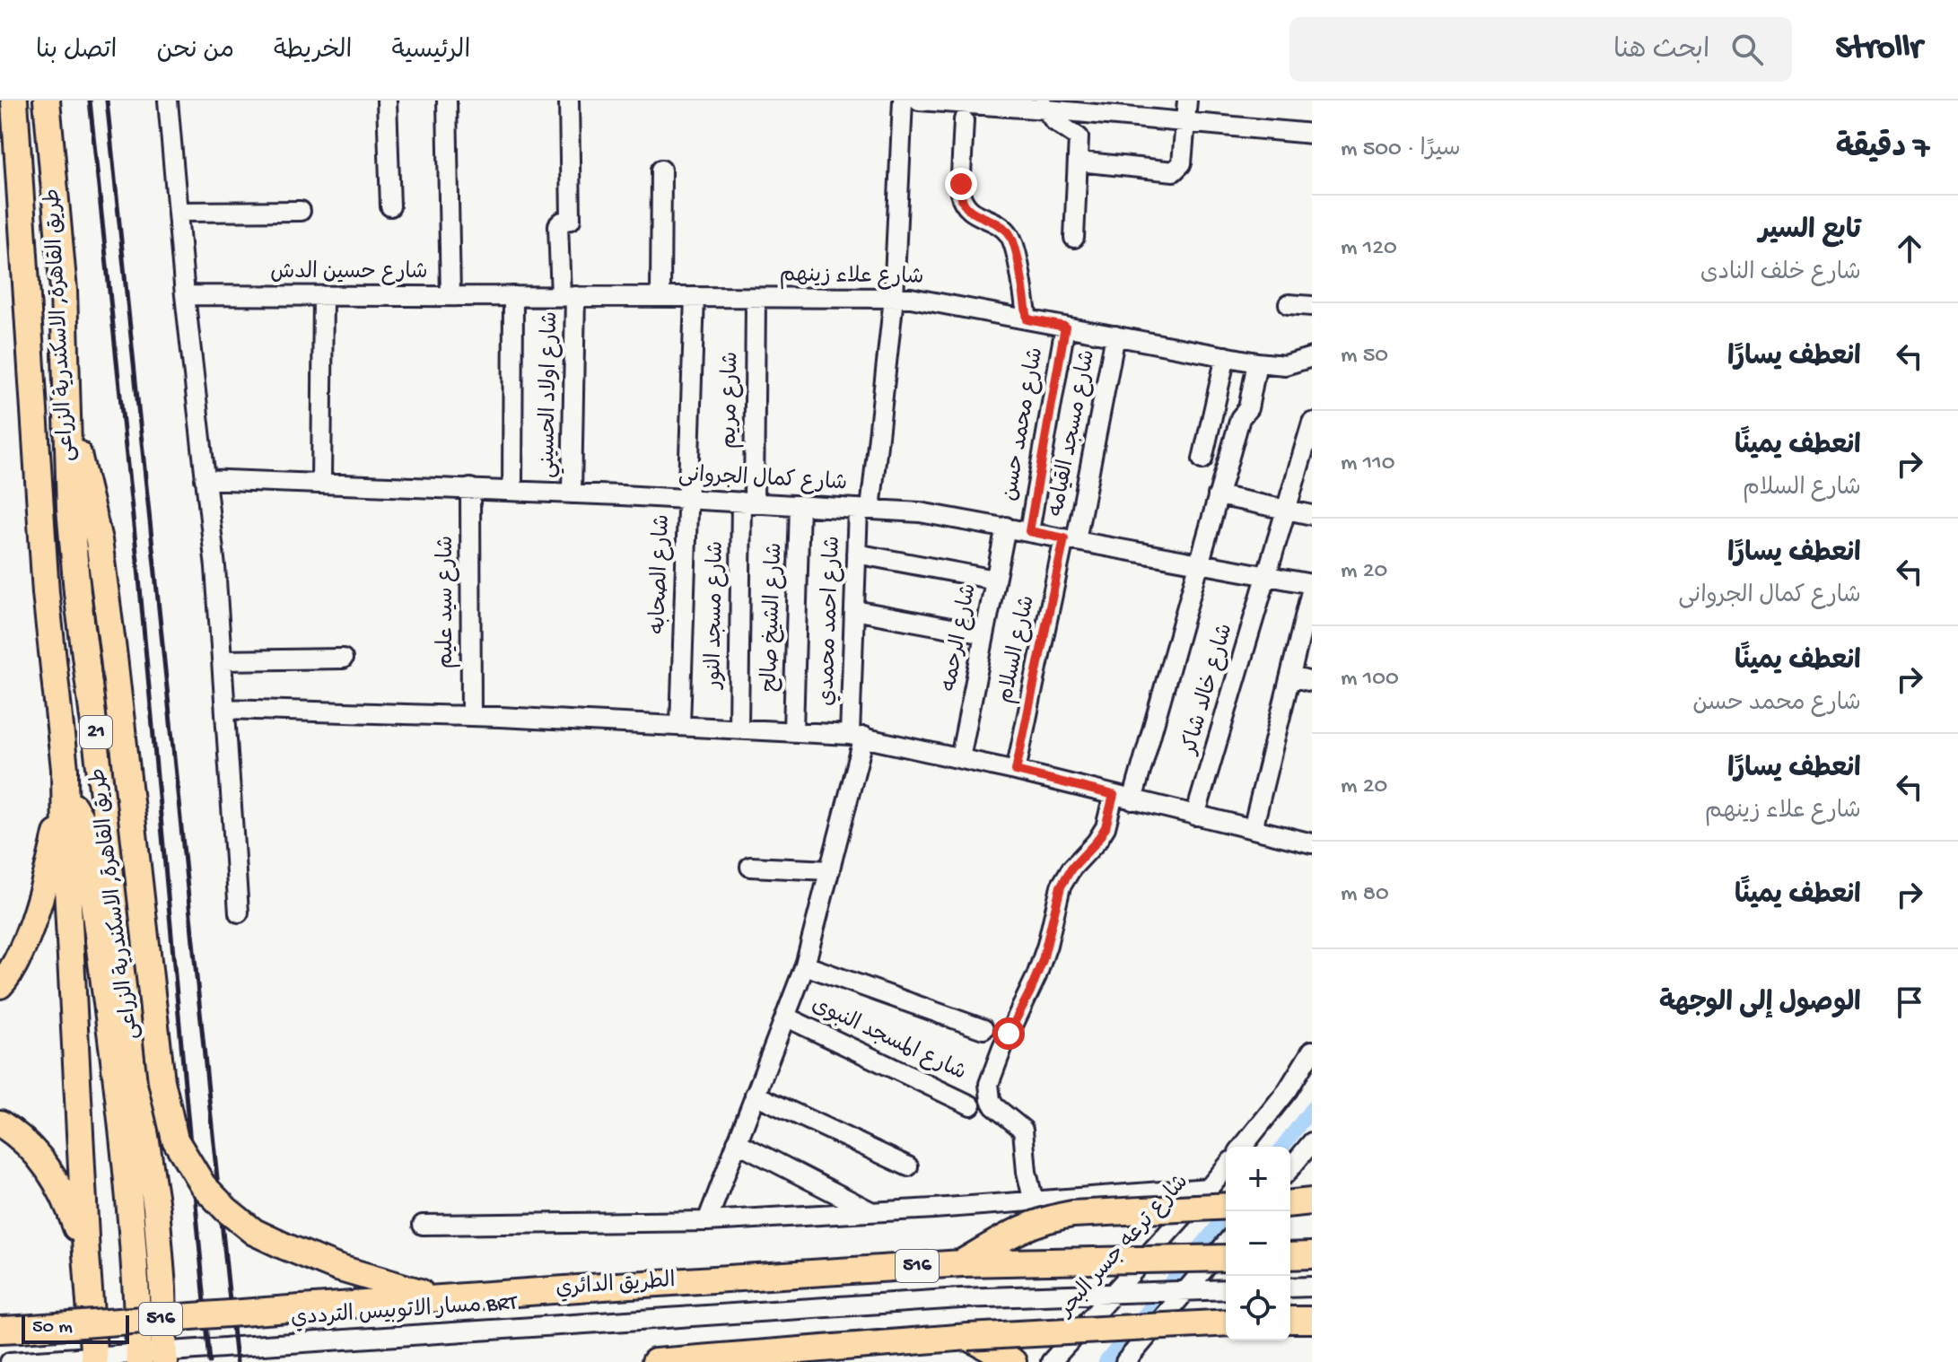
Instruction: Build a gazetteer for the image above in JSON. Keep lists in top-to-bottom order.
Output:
{
  "streets": {
    "highway": [
      "طريق القاهرة, الاسكندرية الزراعى",
      "21",
      "516",
      "الطريق الدائري"
    ],
    "street": [
      "شارع حسين الدش",
      "شارع علاء زينهم",
      "شارع اولاد الحسيني",
      "شارع مريم",
      "شارع محمد حسن",
      "شارع مسجد القيامه",
      "شارع كمال الجروانى",
      "شارع الصحابه",
      "شارع سيد عليم",
      "شارع مسجد النور",
      "شارع الشيخ صالح",
      "شارع احمد محمدي",
      "شارع الرحمه",
      "شارع السلام",
      "شارع خالد شاكر",
      "شارع المسجد النبوى",
      "شارع ترعه جسر البحر",
      "مسار الاتوبيس الترددي BRT"
    ]
  },
  "crossings": [
    ["شارع حسين الدش", "شارع علاء زينهم"],
    ["شارع علاء زينهم", "شارع اولاد الحسيني"],
    ["شارع علاء زينهم", "شارع مريم"],
    ["شارع علاء زينهم", "شارع محمد حسن"],
    ["شارع علاء زينهم", "شارع مسجد القيامه"],
    ["شارع علاء زينهم", "شارع الصحابه"],
    ["شارع علاء زينهم", "شارع احمد محمدي"],
    ["شارع اولاد الحسيني", "شارع كمال الجروانى"],
    ["شارع مريم", "شارع كمال الجروانى"],
    ["شارع مريم", "شارع مسجد النور"],
    ["شارع محمد حسن", "شارع كمال الجروانى"],
    ["شارع مسجد القيامه", "شارع كمال الجروانى"],
    ["شارع مسجد القيامه", "شارع السلام"],
    ["شارع كمال الجروانى", "شارع الصحابه"],
    ["شارع كمال الجروانى", "شارع سيد عليم"],
    ["شارع كمال الجروانى", "شارع مسجد النور"],
    ["شارع كمال الجروانى", "شارع الشيخ صالح"],
    ["شارع كمال الجروانى", "شارع احمد محمدي"],
    ["شارع كمال الجروانى", "شارع الرحمه"],
    ["شارع كمال الجروانى", "شارع السلام"],
    ["شارع كمال الجروانى", "شارع خالد شاكر"],
    ["شارع احمد محمدي", "شارع المسجد النبوى"]
  ],
  "scale_bar": "50 m",
  "page": {
    "header": "Strollr",
    "search": "ابحث هنا",
    "nav": [
      "الرئيسية",
      "الخريطة",
      "من نحن",
      "اتصل بنا"
    ],
    "heading": ["7 دقيقة", "سيرًا · 500 m"],
    "list": [
      ["تابع السير", "شارع خلف النادى", "120 m"],
      ["انعطف يسارًا", "50 m"],
      ["انعطف يمينًا", "شارع السلام", "110 m"],
      ["انعطف يسارًا", "شارع كمال الجروانى", "20 m"],
      ["انعطف يمينًا", "شارع محمد حسن", "100 m"],
      ["انعطف يسارًا", "شارع علاء زينهم", "20 m"],
      ["انعطف يمينًا", "80 m"],
      "الوصول إلى الوجهة"
    ],
    "map_buttons": ["+", "−"],
    "scale": "50 m"
  }
}
